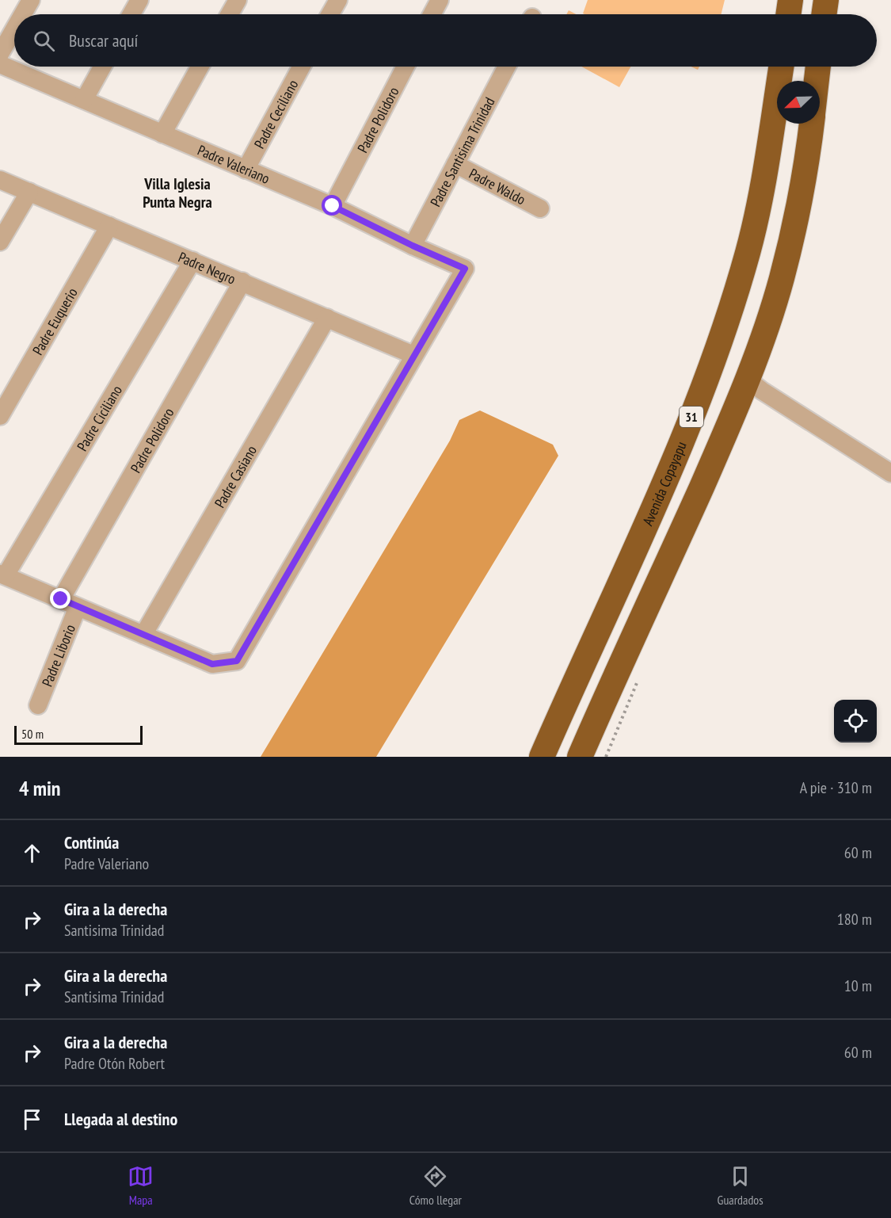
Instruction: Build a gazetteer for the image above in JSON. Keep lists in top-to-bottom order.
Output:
{
  "streets": {
    "highway": ["31", "Avenida Copayapu"],
    "street": [
      "Padre Ceciliano",
      "Padre Polidoro",
      "Padre Santisima Trinidad",
      "Padre Valeriano",
      "Padre Waldo",
      "Padre Negro",
      "Padre Euquerio",
      "Padre Ciciliano",
      "Padre Casiano",
      "Padre Liborio"
    ]
  },
  "crossings": [
    ["Padre Ceciliano", "Padre Valeriano"],
    ["Padre Polidoro", "Padre Valeriano"],
    ["Padre Polidoro", "Padre Negro"],
    ["Padre Santisima Trinidad", "Padre Valeriano"],
    ["Padre Santisima Trinidad", "Padre Waldo"],
    ["Padre Valeriano", "Padre Negro"],
    ["Padre Negro", "Padre Euquerio"],
    ["Padre Negro", "Padre Ciciliano"],
    ["Padre Negro", "Padre Casiano"]
  ],
  "districts": ["Villa Iglesia Punta Negra"],
  "scale_bar": "50 m",
  "north": "bottom left",
  "page": {
    "search": "Buscar aquí",
    "scale": "50 m",
    "heading": ["4 min", "A pie · 310 m"],
    "list": [
      ["Continúa", "Padre Valeriano", "60 m"],
      ["Gira a la derecha", "Santisima Trinidad", "180 m"],
      ["Gira a la derecha", "Santisima Trinidad", "10 m"],
      ["Gira a la derecha", "Padre Otón Robert", "60 m"],
      "Llegada al destino"
    ],
    "nav": ["Mapa", "Cómo llegar", "Guardados"]
  }
}
